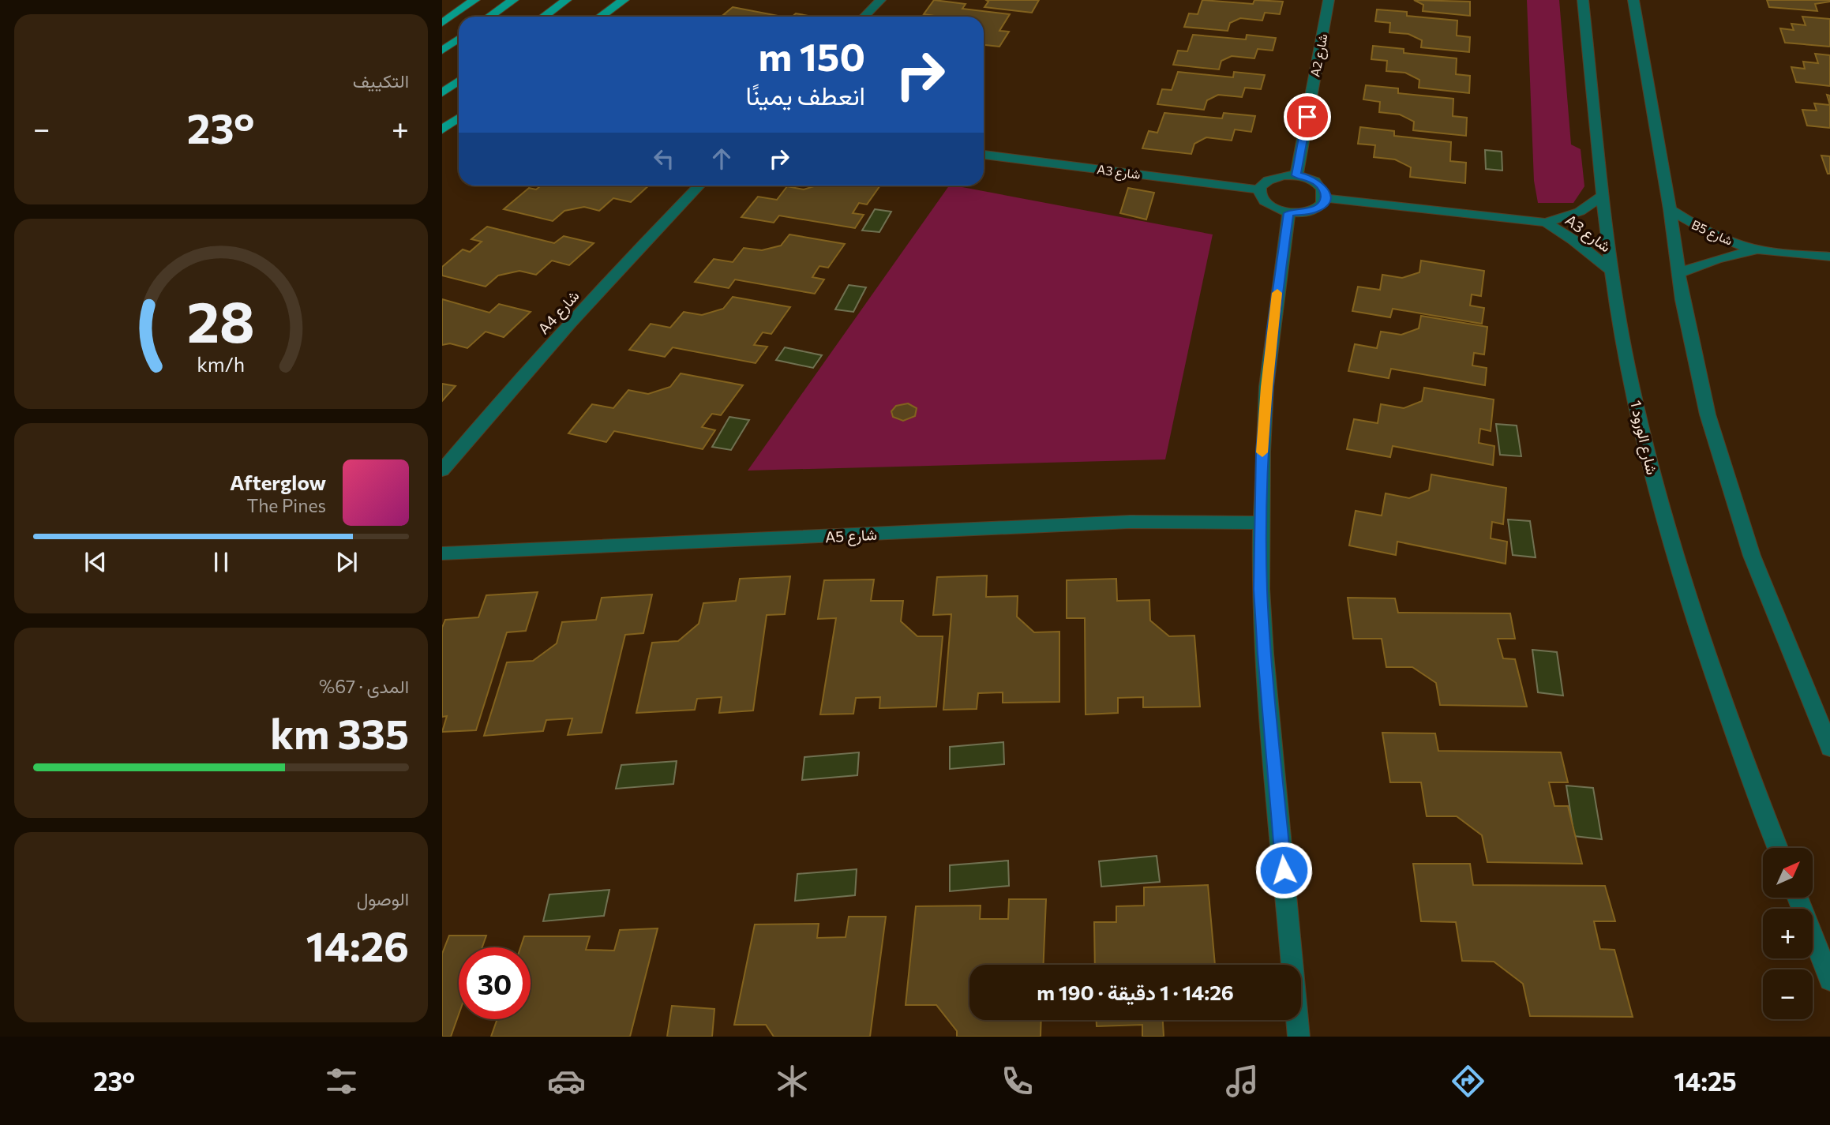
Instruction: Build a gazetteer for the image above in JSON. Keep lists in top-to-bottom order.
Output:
{
  "streets": {
    "street": [
      "A2 شارع",
      "A3 شارع",
      "B5 شارع",
      "A4 شارع",
      "شارع الورود 1",
      "A5 شارع"
    ]
  },
  "crossings": [
    ["A2 شارع", "A3 شارع"],
    ["A3 شارع", "شارع الورود 1"]
  ],
  "north": "top right",
  "page": {
    "tile": [
      "التكييف",
      ["المدى · 67%", "335 km"],
      ["الوصول", "14:26"]
    ],
    "turn": ["150 m", "انعطف يمينًا"],
    "heat": ["−", "23°", "+"],
    "song": ["Afterglow", "The Pines"],
    "map_buttons": ["+", "−"],
    "limit": "30",
    "trip": "14:26 · 1 دقيقة · 190 m",
    "tabs": ["14:25", "23°"],
    "gauge": ["28", "km/h"]
  }
}
